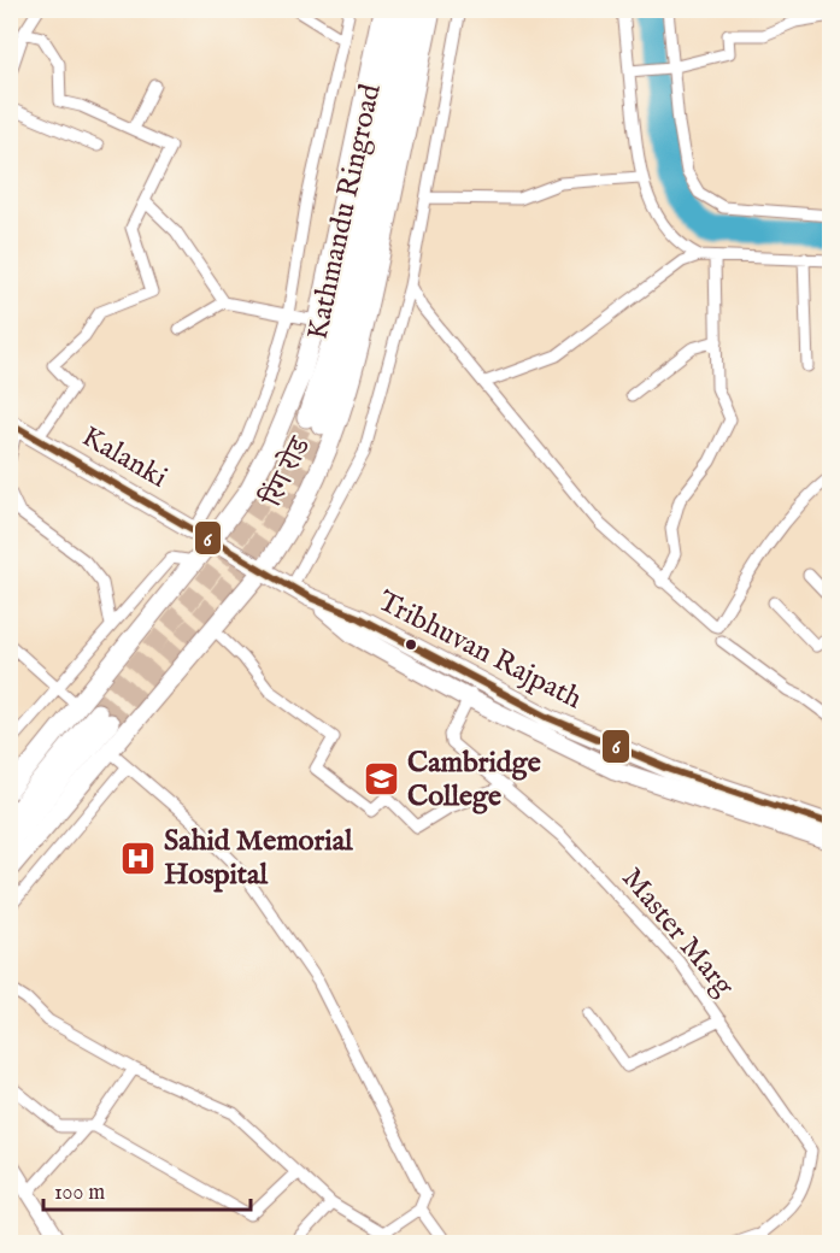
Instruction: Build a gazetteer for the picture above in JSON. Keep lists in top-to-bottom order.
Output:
{
  "streets": {
    "main road": [
      "Kathmandu Ringroad",
      "Kalanki",
      "रिंग रोड",
      "Tribhuvan Rajpath"
    ],
    "street": ["Master Marg"]
  },
  "crossings": [
    ["Kalanki", "रिंग रोड"],
    ["Kalanki", "Tribhuvan Rajpath"],
    ["रिंग रोड", "Tribhuvan Rajpath"],
    ["Tribhuvan Rajpath", "Master Marg"]
  ],
  "places": {
    "school or university": ["Cambridge College"],
    "hospital": ["Sahid Memorial Hospital"]
  },
  "lines": ["transit line 6"],
  "scale_bar": "100 m"
}
